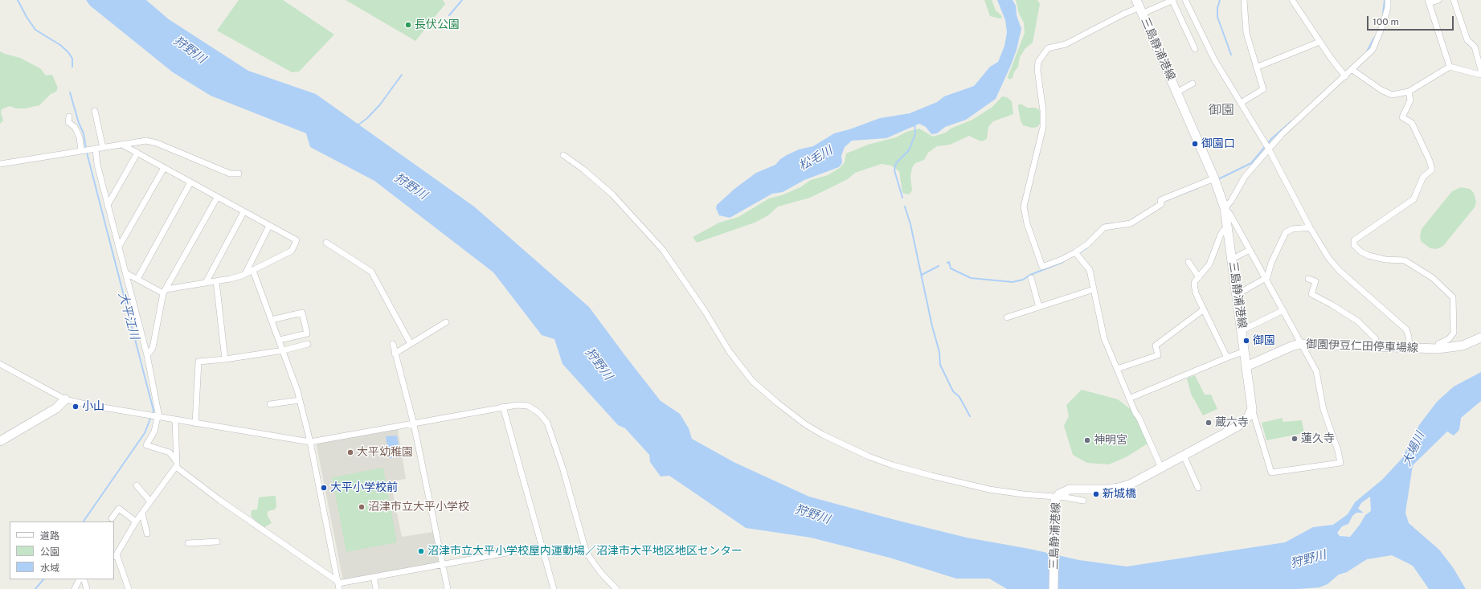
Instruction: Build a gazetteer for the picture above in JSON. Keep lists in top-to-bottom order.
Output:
{
  "streets": {
    "main road": ["三島静浦港線", "御園伊豆仁田停車場線"]
  },
  "crossings": [
    ["三島静浦港線", "御園伊豆仁田停車場線"]
  ],
  "districts": ["御園"],
  "water": [
    "狩野川",
    "松毛川",
    "大平江川",
    "大場川"
  ],
  "places": [
    "長伏公園",
    "御園口",
    "御園",
    "小山",
    "蔵六寺",
    "蓮久寺",
    "神明宮",
    "大平幼稚園",
    "大平小学校前",
    "新城橋",
    "沼津市立大平小学校",
    "沼津市立大平小学校屋内運動場／沼津市大平地区地区センター"
  ],
  "legend": ["道路", "公園", "水域"],
  "scale_bar": "100 m"
}
